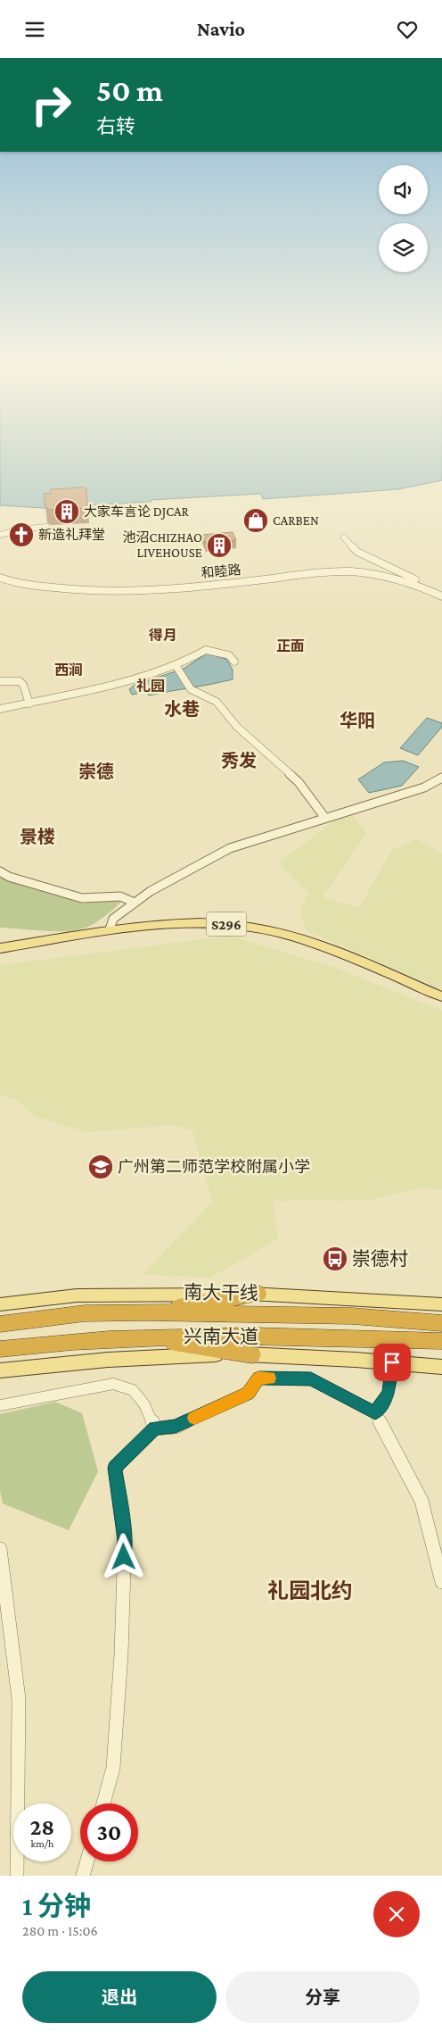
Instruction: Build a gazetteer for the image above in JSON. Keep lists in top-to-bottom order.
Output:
{
  "streets": {
    "highway": ["南大干线"],
    "main road": ["S296", "兴南大道"],
    "street": ["和睦路"]
  },
  "districts": [
    "得月",
    "正面",
    "西涧",
    "礼园",
    "水巷",
    "华阳",
    "秀发",
    "崇德",
    "景楼",
    "礼园北约"
  ],
  "places": {
    "building": ["大家车言论 DJCAR", "池沼CHIZHAO LIVEHOUSE"],
    "shop": ["CARBEN"],
    "church": ["新造礼拜堂"],
    "school or university": ["广州第二师范学校附属小学"],
    "bus stop": ["崇德村"]
  },
  "page": {
    "header": "Navio",
    "turn": ["50 m", "右转"],
    "speed": "28 km/h",
    "limit": "30",
    "heading": ["1 分钟", "280 m · 15:06"],
    "buttons": ["退出", "分享"]
  }
}
